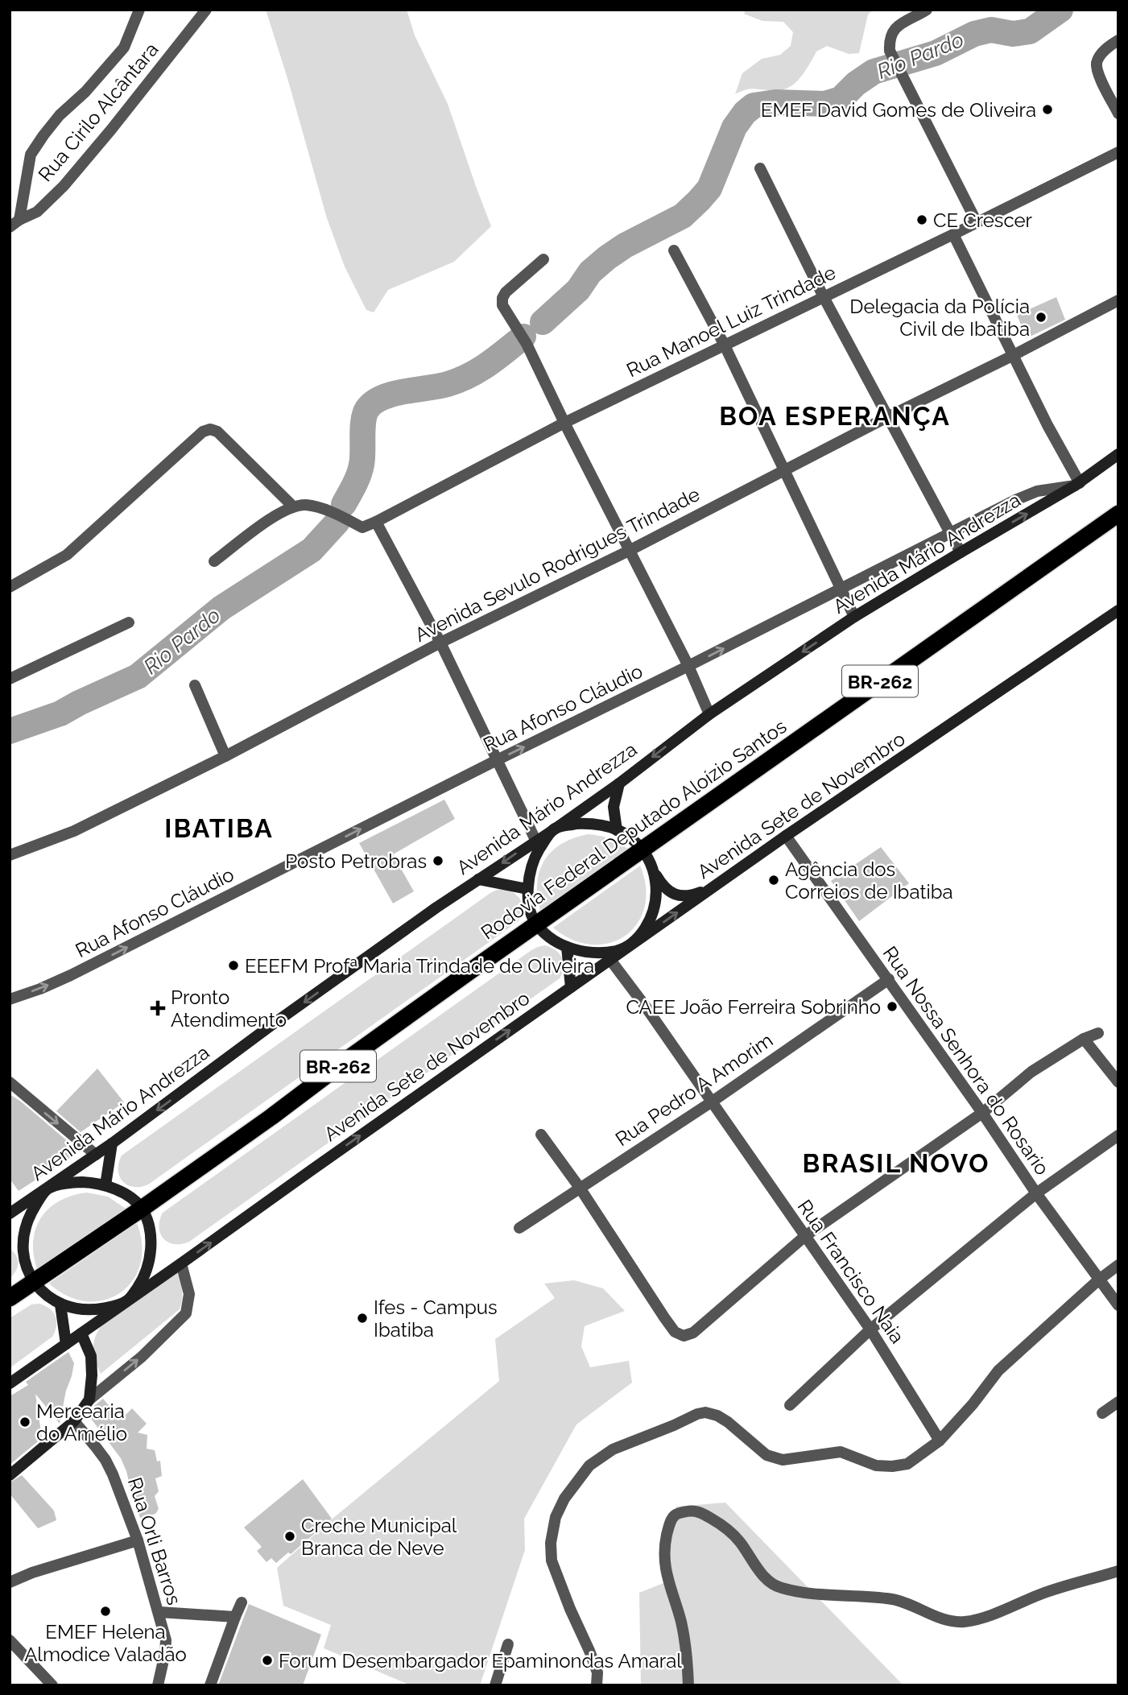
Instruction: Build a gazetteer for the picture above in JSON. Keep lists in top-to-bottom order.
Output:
{
  "streets": {
    "highway": ["BR-262", "Rodovia Federal Deputado Aloízio Santos"],
    "street": [
      "Rua Cirilo Alcântara",
      "Rua Manoel Luiz Trindade",
      "Avenida Mário Andrezza",
      "Avenida Sevulo Rodrigues Trindade",
      "Rua Afonso Cláudio",
      "Avenida Sete de Novembro",
      "Rua Nossa Senhora do Rosario",
      "Rua Pedro A Amorim",
      "Rua Francisco Naia",
      "Rua Orli Barros"
    ]
  },
  "crossings": [
    ["Avenida Mário Andrezza", "Rua Afonso Cláudio"],
    ["Avenida Sete de Novembro", "Rua Nossa Senhora do Rosario"],
    ["Avenida Sete de Novembro", "Rua Francisco Naia"],
    ["Rua Nossa Senhora do Rosario", "Rua Pedro A Amorim"],
    ["Rua Pedro A Amorim", "Rua Francisco Naia"]
  ],
  "one_way": ["Rua Afonso Cláudio", "Avenida Sete de Novembro"],
  "districts": ["BOA ESPERANÇA", "IBATIBA", "BRASIL NOVO"],
  "water": ["Rio Pardo"],
  "places": {
    "other": [
      "EMEF David Gomes de Oliveira",
      "CE Crescer",
      "Delegacia da Polícia Civil de Ibatiba",
      "Posto Petrobras",
      "Agência dos Correios de Ibatiba",
      "EEEFM Profª Maria Trindade de Oliveira",
      "CAEE João Ferreira Sobrinho",
      "Ifes - Campus Ibatiba",
      "Mercearia do Amélio",
      "Creche Municipal Branca de Neve",
      "EMEF Helena Almodice Valadão",
      "Forum Desembargador Epaminondas Amaral"
    ],
    "health": ["Pronto Atendimento"]
  }
}
